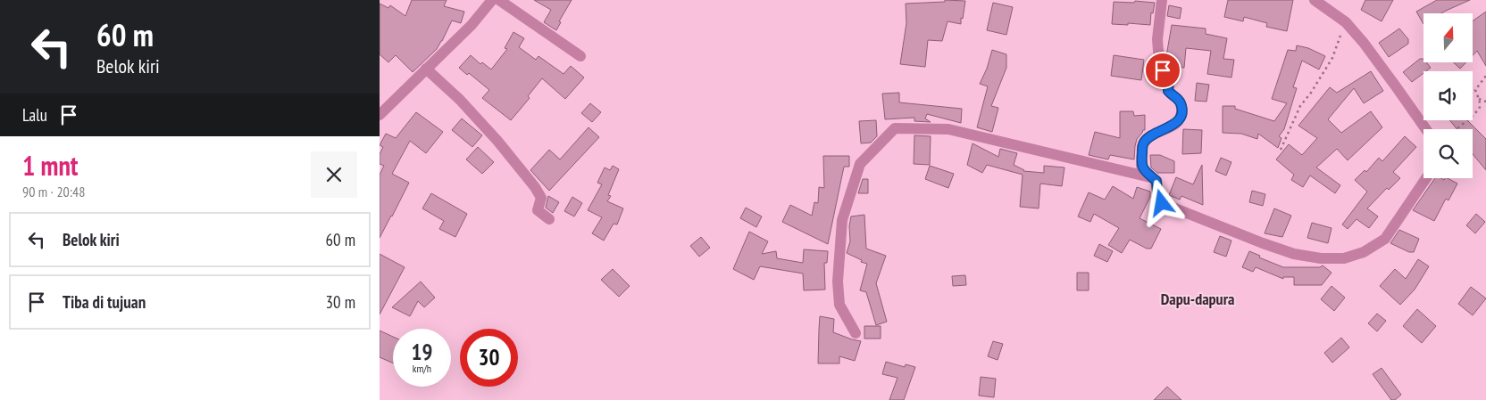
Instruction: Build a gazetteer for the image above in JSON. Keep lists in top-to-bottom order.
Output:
{
  "districts": ["Dapu-dapura"],
  "north": "top",
  "page": {
    "turn": ["60 m", "Belok kiri"],
    "then": "Lalu",
    "heading": ["1 mnt", "90 m · 20:48"],
    "list": [
      {
        "name": "Belok kiri",
        "value": "60 m"
      },
      {
        "name": "Tiba di tujuan",
        "value": "30 m"
      }
    ],
    "speed": "19 km/h",
    "limit": "30"
  }
}
